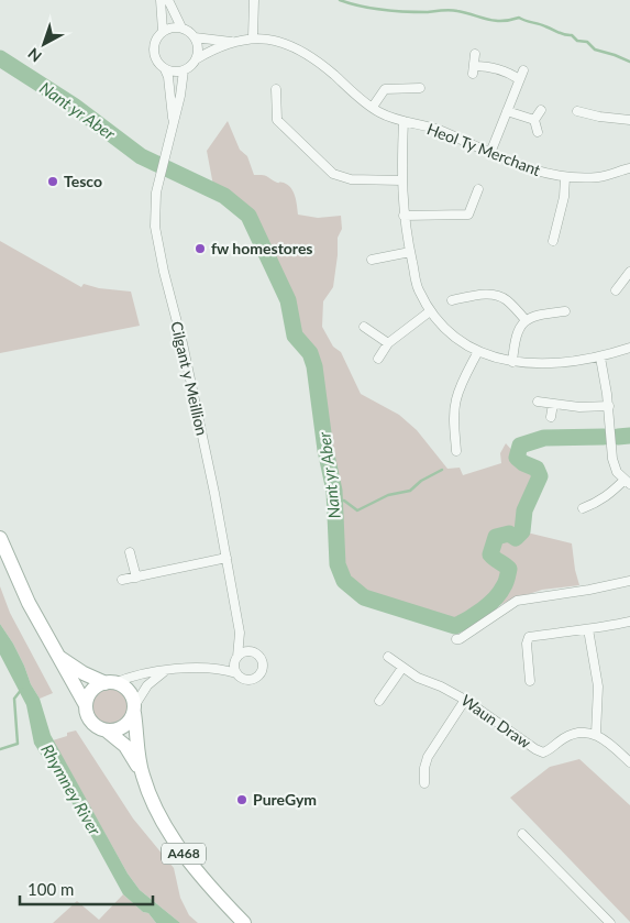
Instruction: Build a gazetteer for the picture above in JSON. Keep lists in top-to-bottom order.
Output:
{
  "streets": {
    "main road": ["A468"],
    "street": ["Heol Ty Merchant", "Cilgant y Meillion", "Waun Draw"]
  },
  "water": ["Nant yr Aber", "Rhymney River"],
  "places": ["Tesco", "fw homestores", "PureGym"],
  "scale_bar": "100 m",
  "north": "bottom left"
}
